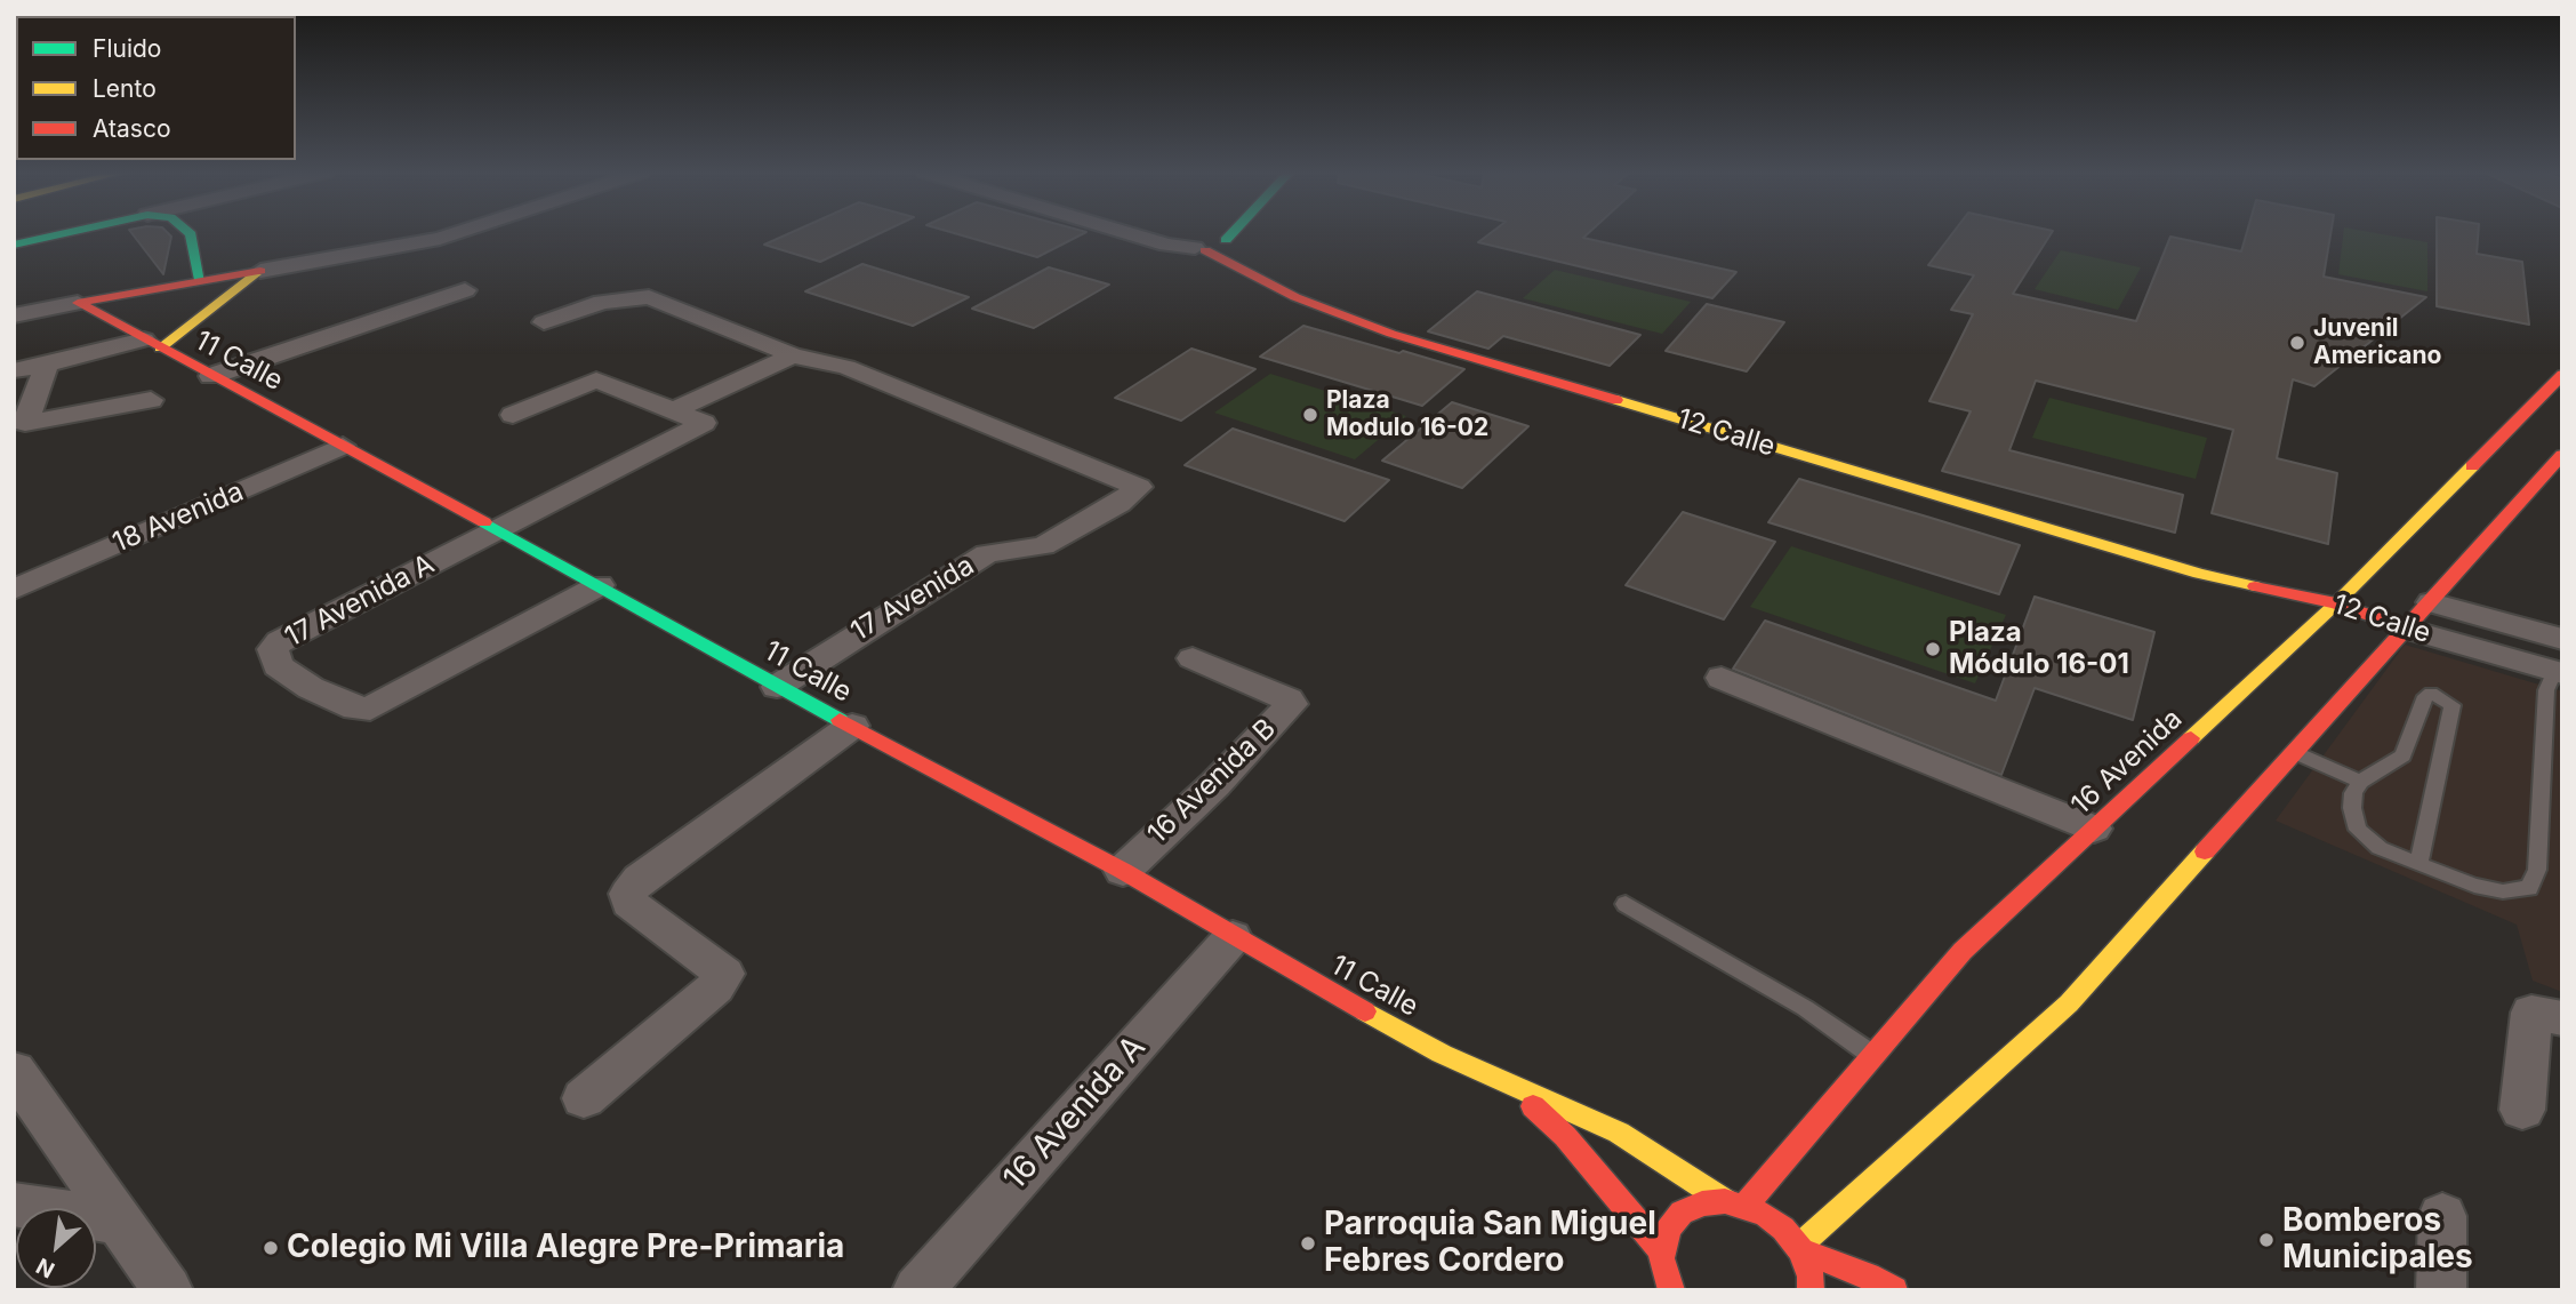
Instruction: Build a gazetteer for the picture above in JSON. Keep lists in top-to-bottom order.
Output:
{
  "streets": {
    "street": [
      "11 Calle",
      "12 Calle",
      "18 Avenida",
      "17 Avenida",
      "17 Avenida A",
      "16 Avenida",
      "16 Avenida B",
      "16 Avenida A"
    ]
  },
  "crossings": [
    ["11 Calle", "18 Avenida"],
    ["11 Calle", "17 Avenida"],
    ["11 Calle", "17 Avenida A"],
    ["11 Calle", "16 Avenida B"],
    ["11 Calle", "16 Avenida A"],
    ["12 Calle", "16 Avenida"]
  ],
  "places": [
    "Juvenil Americano",
    "Plaza Modulo 16-02",
    "Plaza Módulo 16-01",
    "Bomberos Municipales",
    "Parroquia San Miguel Febres Cordero",
    "Colegio Mi Villa Alegre Pre-Primaria"
  ],
  "legend": ["Fluido", "Lento", "Atasco"],
  "north": "bottom left"
}
